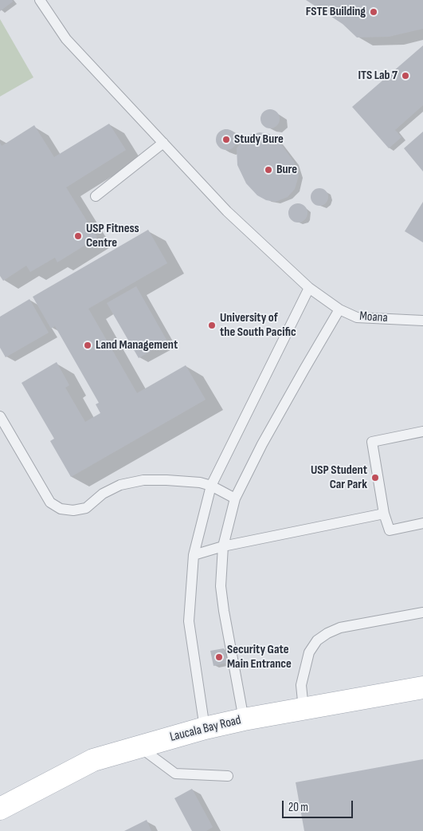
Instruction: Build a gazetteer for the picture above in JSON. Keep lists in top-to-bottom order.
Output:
{
  "streets": {
    "main road": ["Laucala Bay Road"],
    "lane": ["Moana"]
  },
  "places": [
    "FSTE Building",
    "ITS Lab 7",
    "Study Bure",
    "Bure",
    "USP Fitness Centre",
    "University of the South Pacific",
    "Land Management",
    "USP Student Car Park",
    "Security Gate Main Entrance"
  ],
  "scale_bar": "20 m"
}
